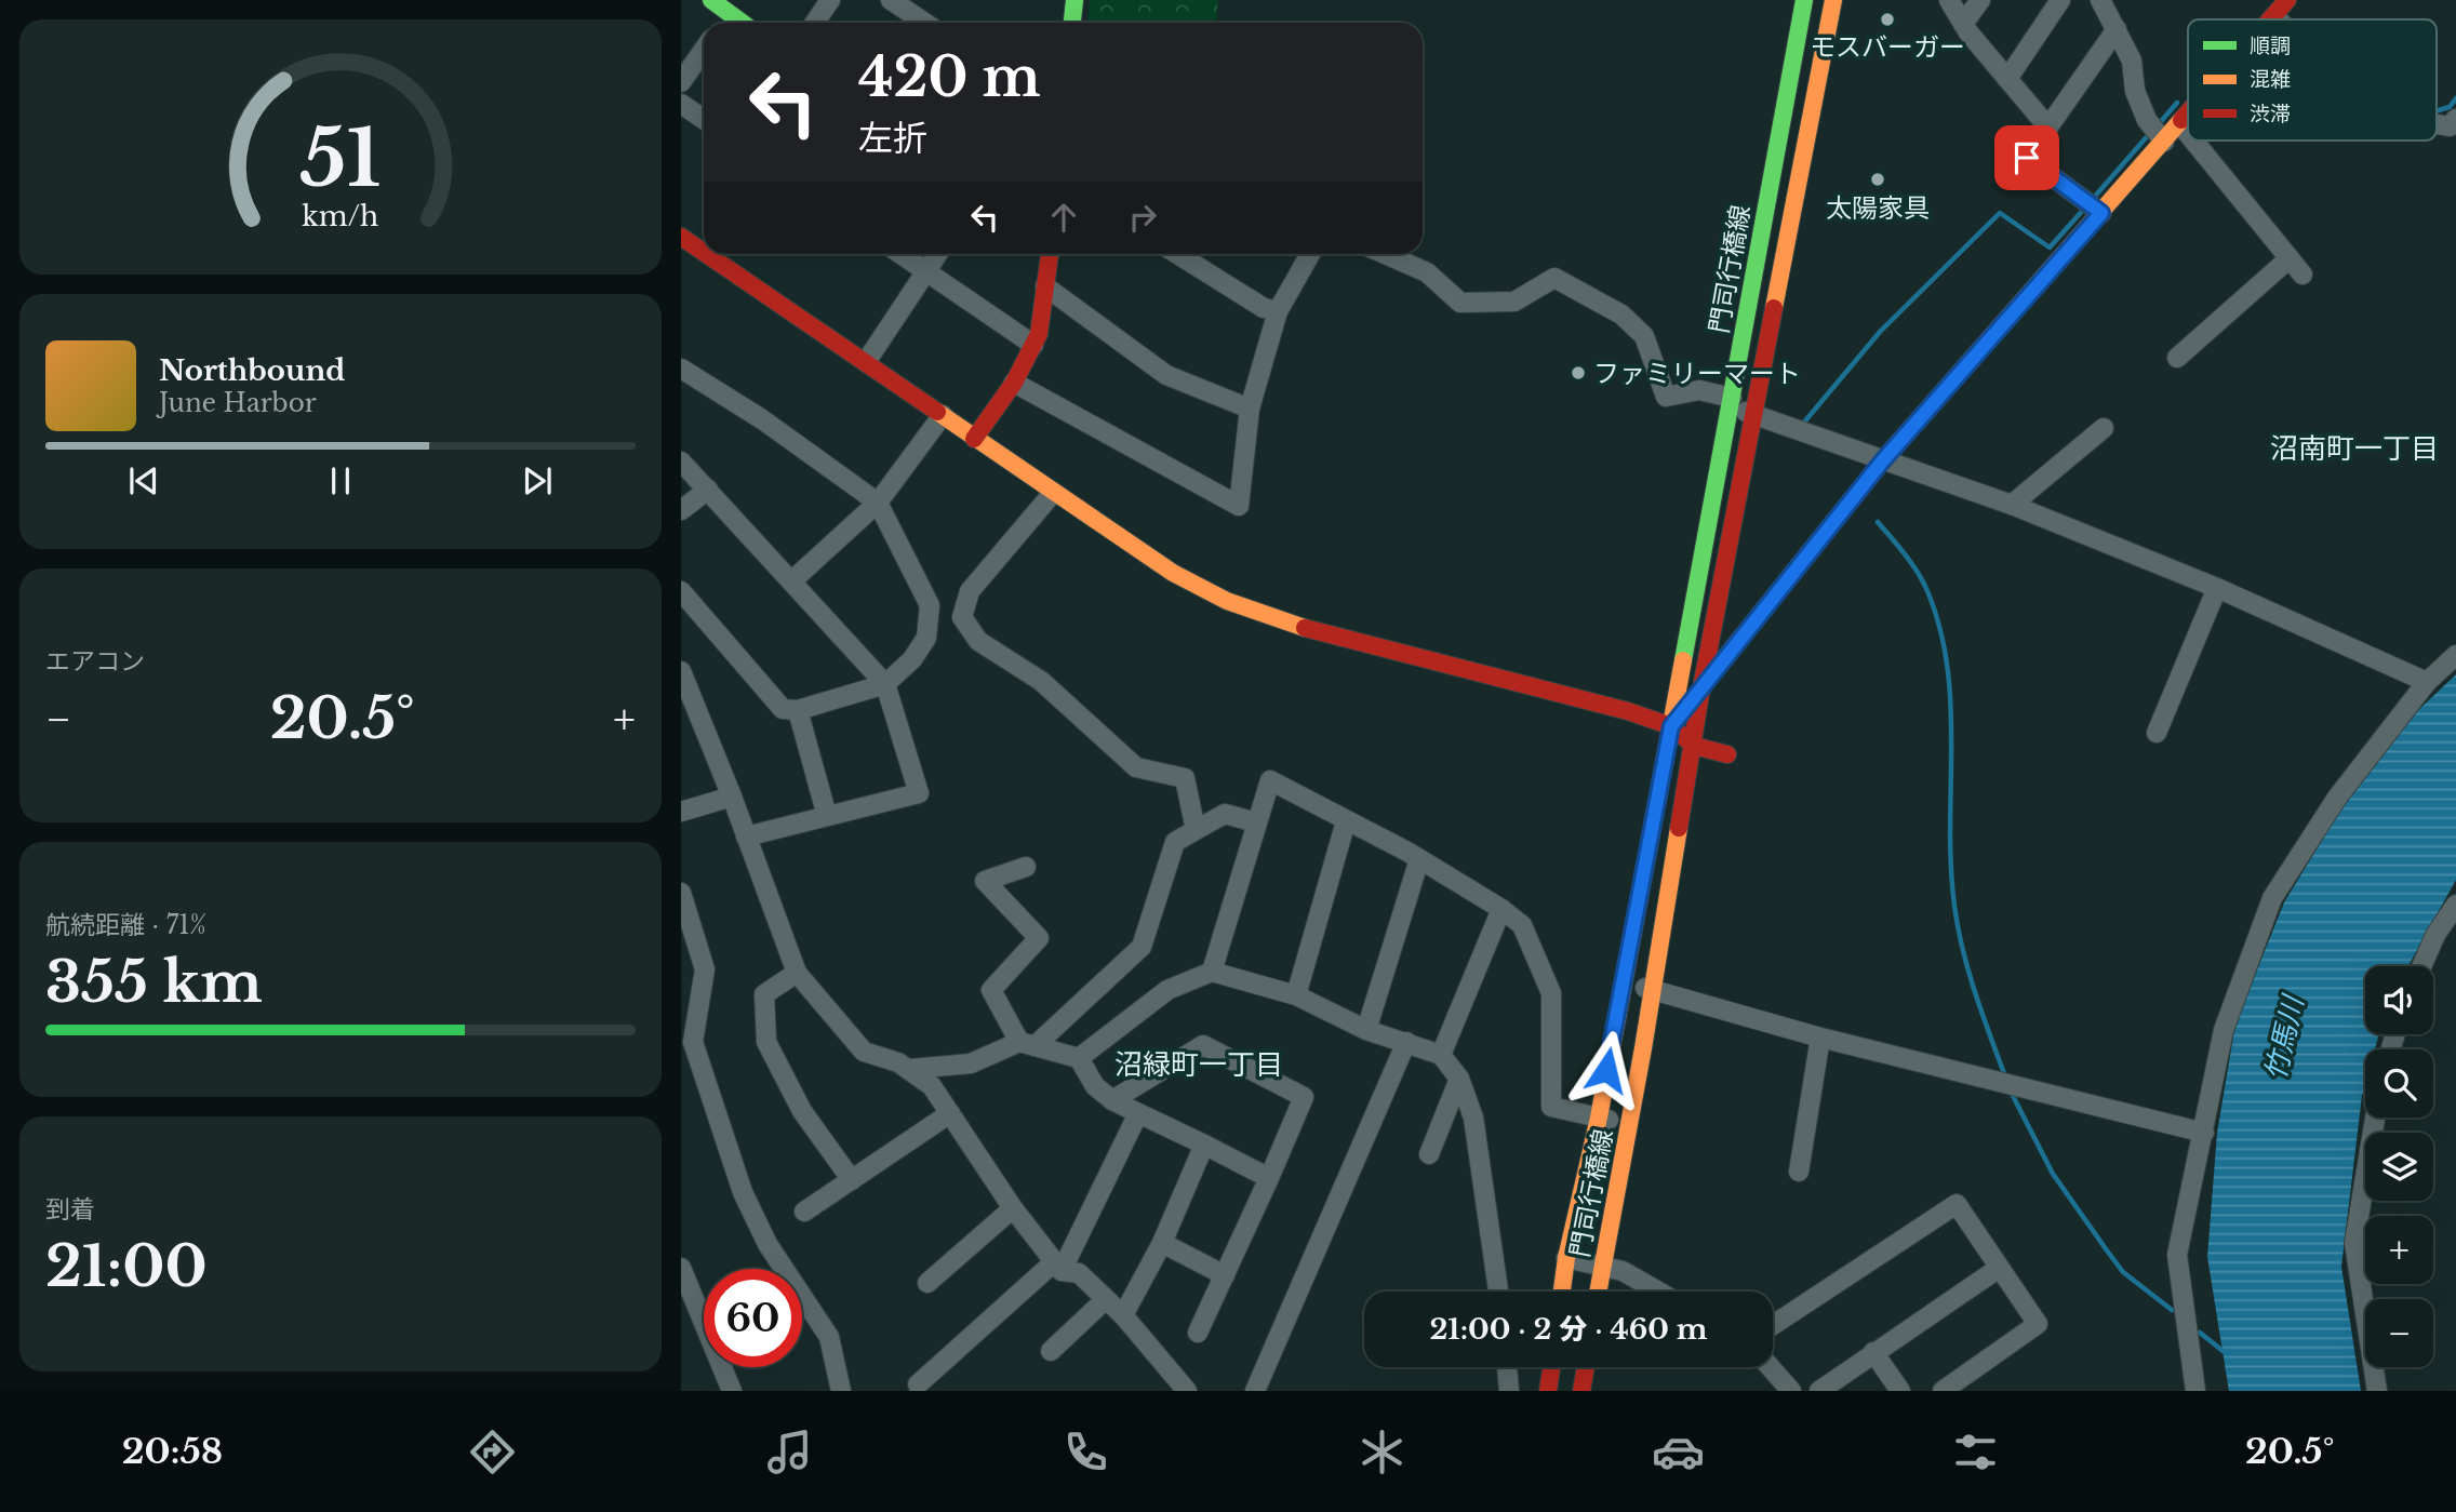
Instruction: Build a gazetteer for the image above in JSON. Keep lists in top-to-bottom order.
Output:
{
  "streets": {
    "main road": ["門司行橋線"]
  },
  "districts": ["沼南町一丁目", "沼緑町一丁目"],
  "water": ["竹馬川"],
  "places": ["モスバーガー", "太陽家具", "ファミリーマート"],
  "legend": ["順調", "混雑", "渋滞"],
  "page": {
    "turn": ["420 m", "左折"],
    "song": ["Northbound", "June Harbor"],
    "tile": [
      "エアコン",
      ["航続距離 · 71%", "355 km"],
      ["到着", "21:00"]
    ],
    "heat": ["−", "20.5°", "+"],
    "map_buttons": ["+", "−"],
    "limit": "60",
    "trip": "21:00 · 2 分 · 460 m",
    "tabs": ["20:58", "20.5°"],
    "gauge": ["51", "km/h"]
  }
}
